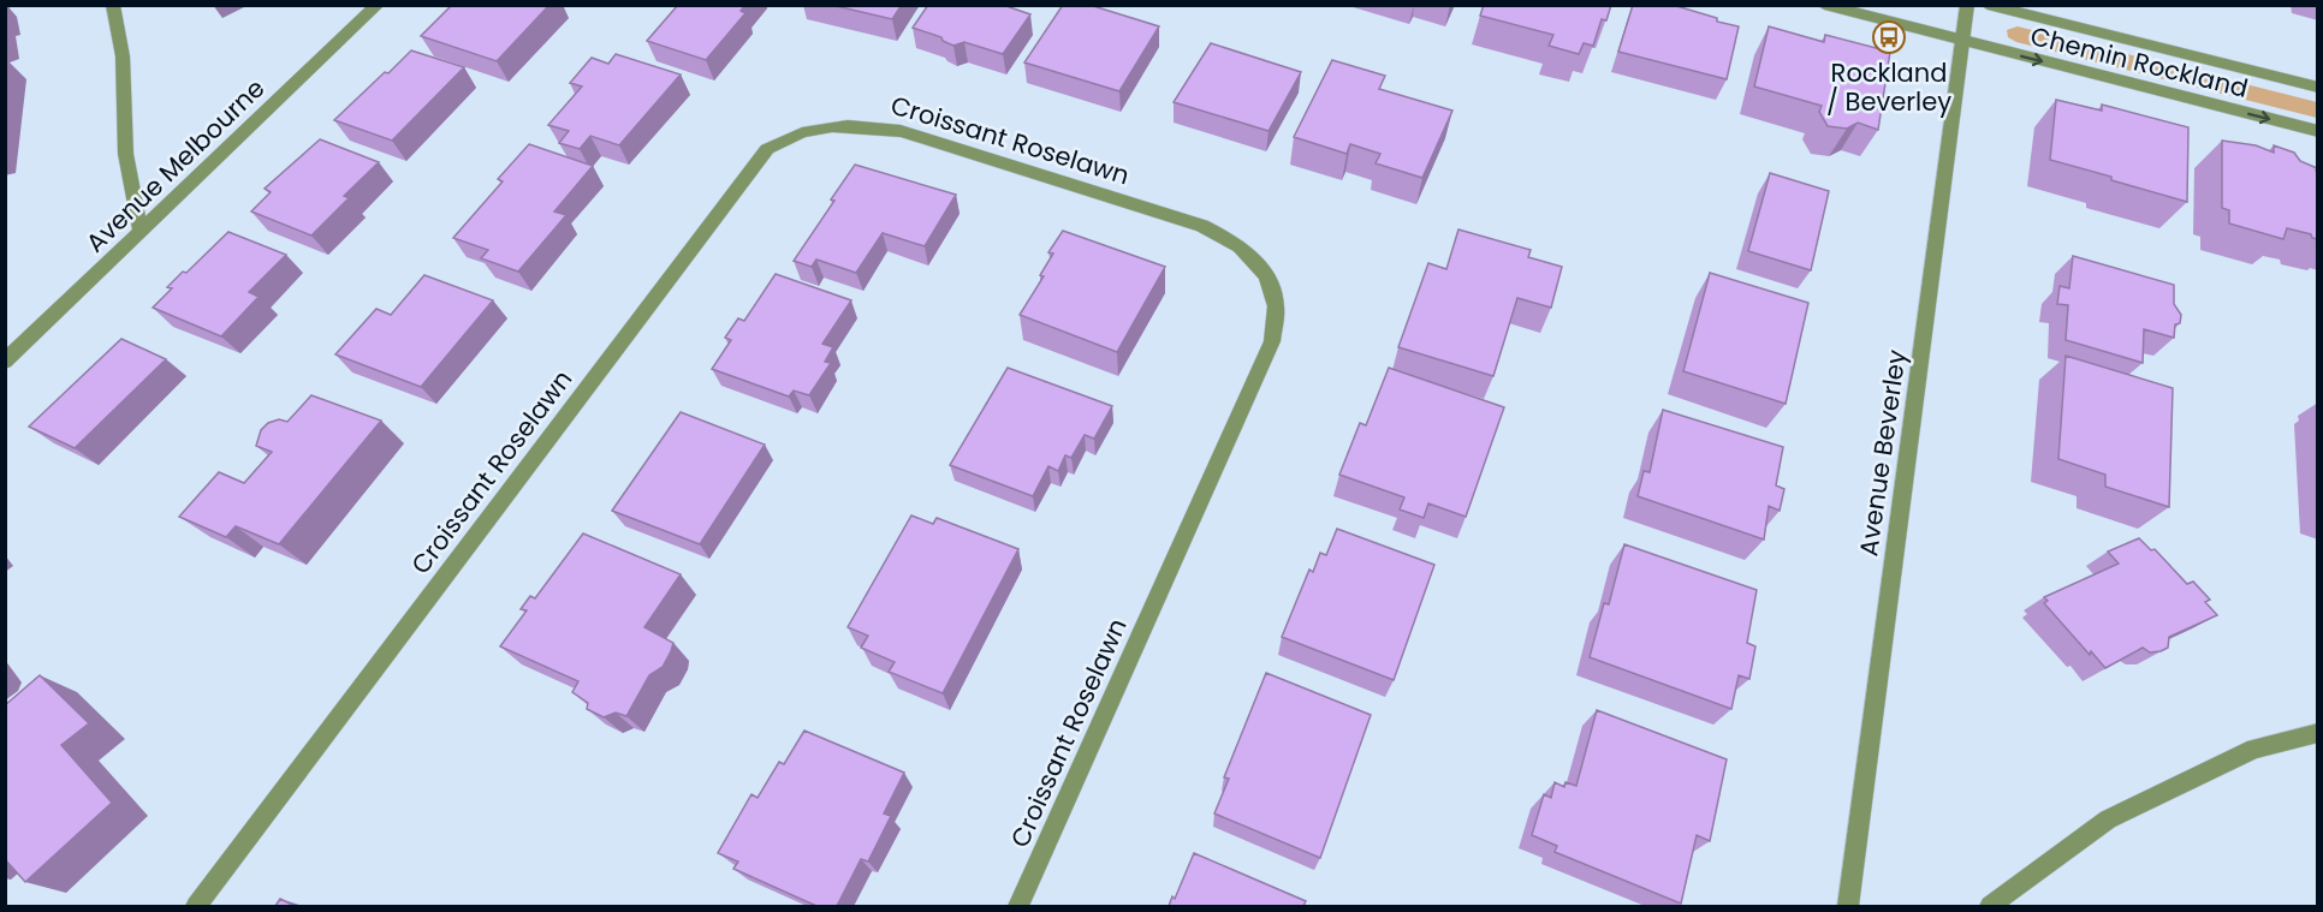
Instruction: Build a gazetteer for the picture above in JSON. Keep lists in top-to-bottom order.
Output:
{
  "streets": {
    "street": [
      "Chemin Rockland",
      "Croissant Roselawn",
      "Avenue Melbourne",
      "Avenue Beverley"
    ]
  },
  "crossings": [
    ["Chemin Rockland", "Avenue Beverley"]
  ],
  "places": {
    "bus stop": ["Rockland / Beverley"]
  }
}
